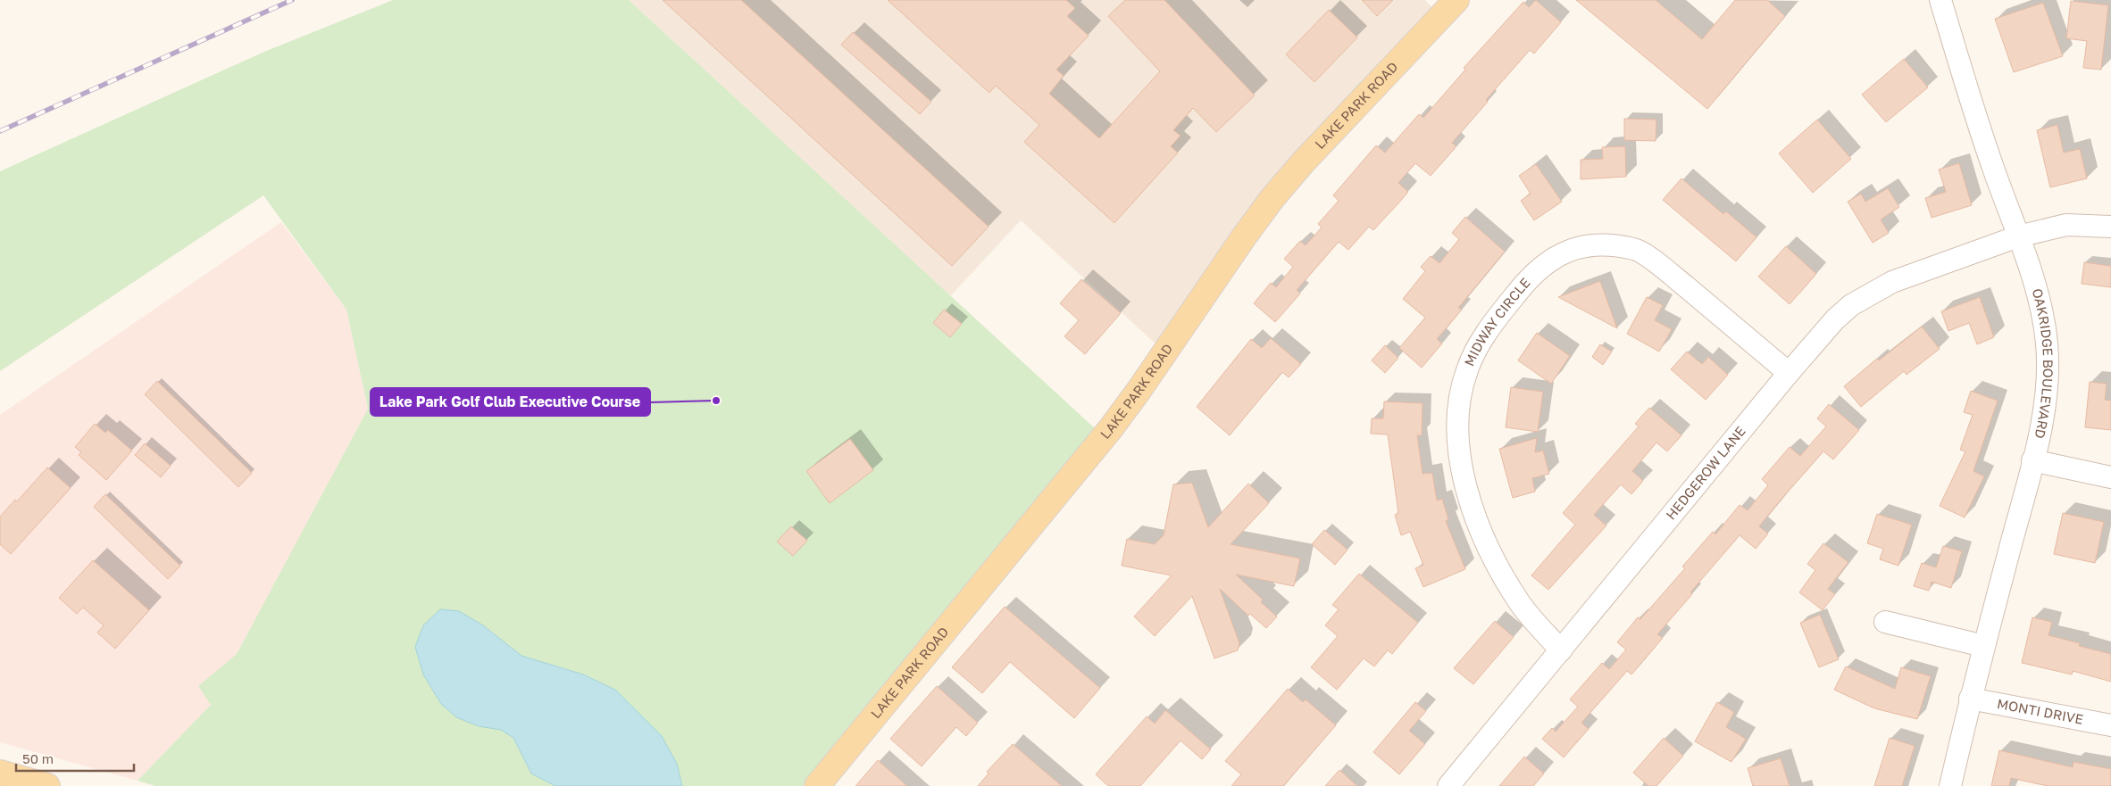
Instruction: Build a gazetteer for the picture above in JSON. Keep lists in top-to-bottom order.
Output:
{
  "streets": {
    "main road": ["LAKE PARK ROAD"],
    "street": [
      "MIDWAY CIRCLE",
      "OAKRIDGE BOULEVARD",
      "HEDGEROW LANE",
      "MONTI DRIVE"
    ]
  },
  "crossings": [
    ["MIDWAY CIRCLE", "HEDGEROW LANE"],
    ["OAKRIDGE BOULEVARD", "HEDGEROW LANE"],
    ["OAKRIDGE BOULEVARD", "MONTI DRIVE"]
  ],
  "places": ["Lake Park Golf Club Executive Course"],
  "scale_bar": "50 m"
}
